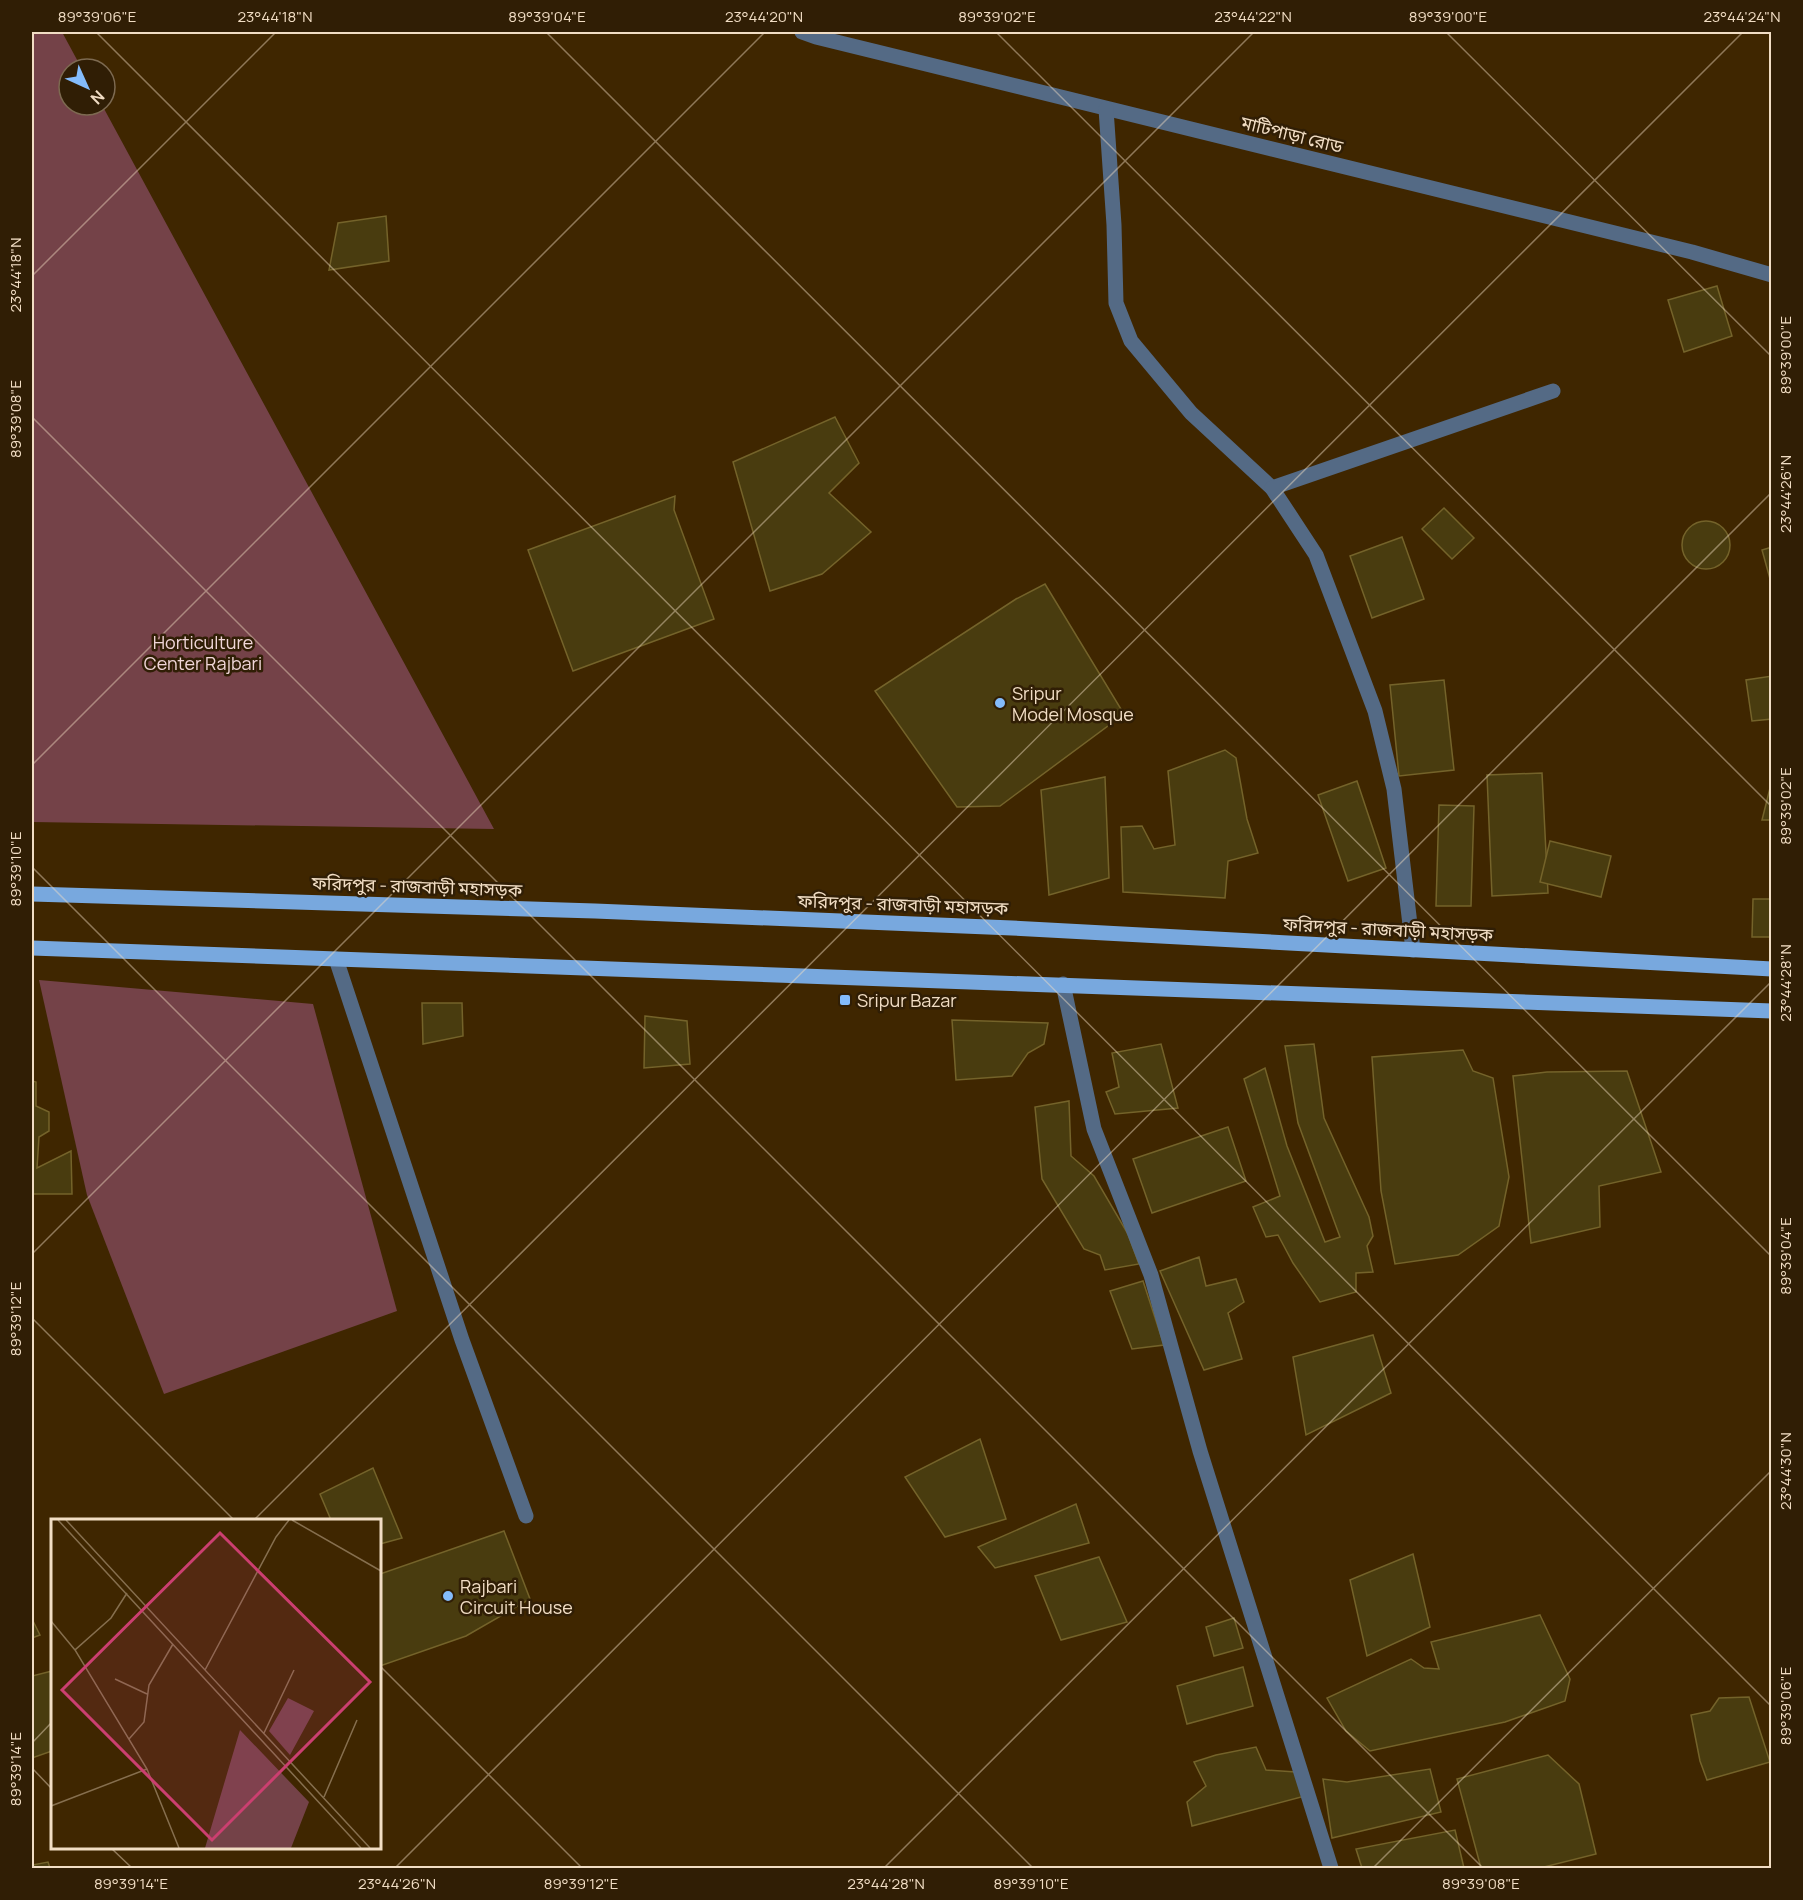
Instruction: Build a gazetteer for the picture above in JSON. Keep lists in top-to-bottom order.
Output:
{
  "streets": {
    "main road": ["ফরিদপুর - রাজবাড়ী মহাসড়ক"],
    "street": ["মাটিপাড়া রোড"]
  },
  "parks": ["Horticulture Center Rajbari"],
  "places": {
    "other": ["Sripur Model Mosque", "Rajbari Circuit House"],
    "transit": ["Sripur Bazar"]
  },
  "north": "bottom right",
  "coordinates": [
    "89°39'06\"E",
    "23°44'18\"N",
    "89°39'04\"E",
    "23°44'20\"N",
    "89°39'02\"E",
    "23°44'22\"N",
    "89°39'00\"E",
    "23°44'24\"N",
    "89°39'08\"E",
    "23°44'26\"N",
    "89°39'10\"E",
    "23°44'28\"N",
    "89°39'12\"E",
    "23°44'30\"N",
    "89°39'14\"E"
  ]
}
